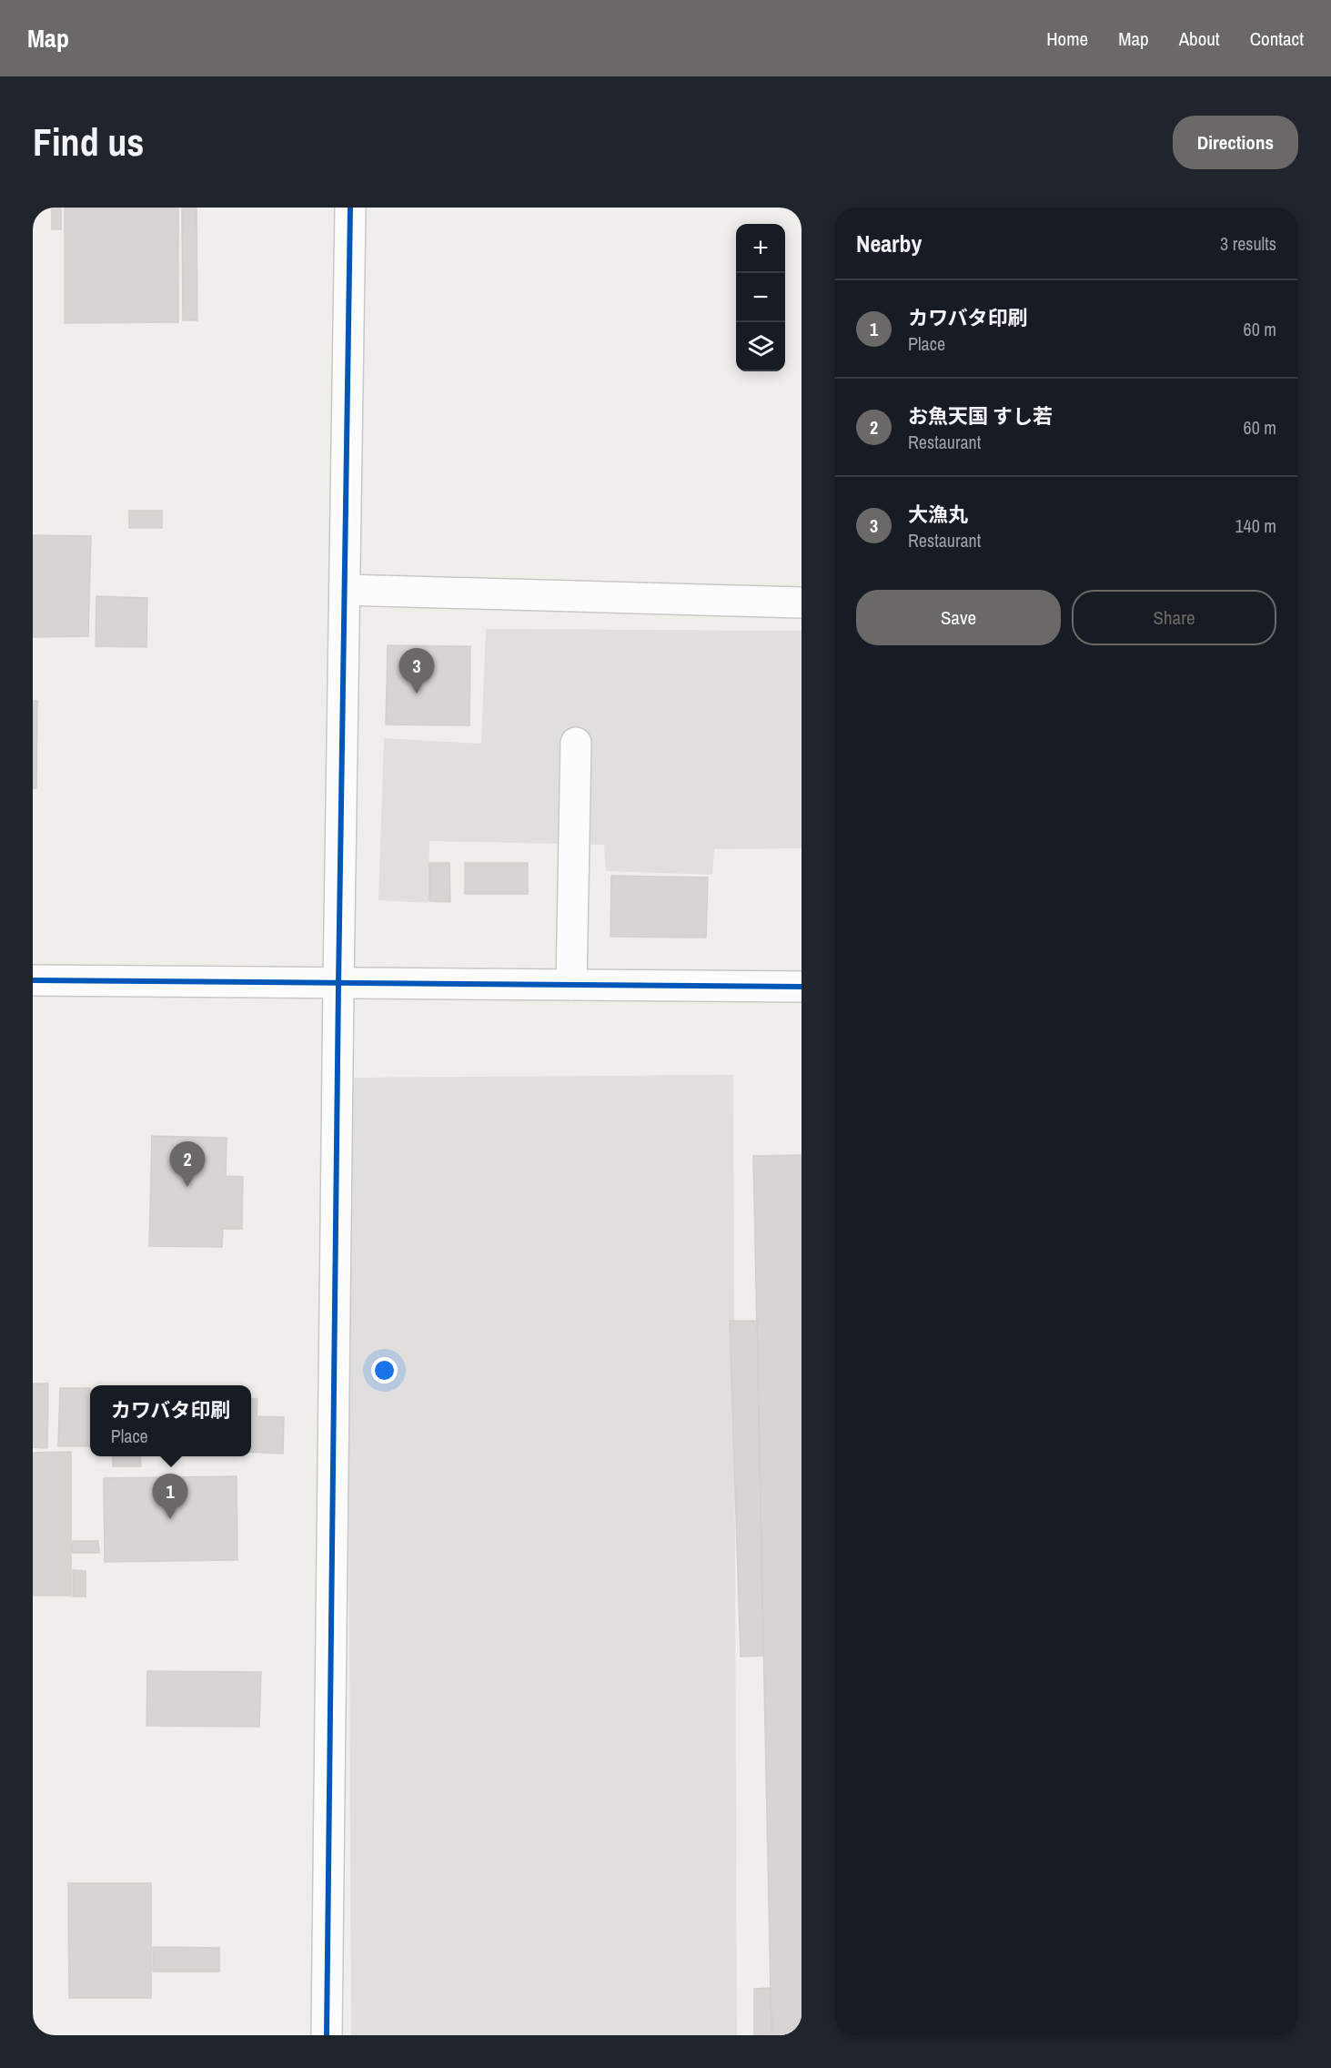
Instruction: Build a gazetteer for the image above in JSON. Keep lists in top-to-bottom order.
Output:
{
  "page": {
    "header": "Map",
    "nav": [
      "Home",
      "Map",
      "About",
      "Contact"
    ],
    "buttons": [
      "Directions",
      ["Save", "Share"]
    ],
    "title": "Find us",
    "heading": ["Nearby", "3 results"],
    "map_buttons": ["+", "−"],
    "list": [
      {
        "mark": "1",
        "name": "カワバタ印刷",
        "note": "Place",
        "value": "60 m"
      },
      {
        "mark": "2",
        "name": "お魚天国 すし若",
        "note": "Restaurant",
        "value": "60 m"
      },
      {
        "mark": "3",
        "name": "大漁丸",
        "note": "Restaurant",
        "value": "140 m"
      }
    ],
    "pins": ["3", "2", "1"],
    "popup": ["カワバタ印刷", "Place"]
  }
}
